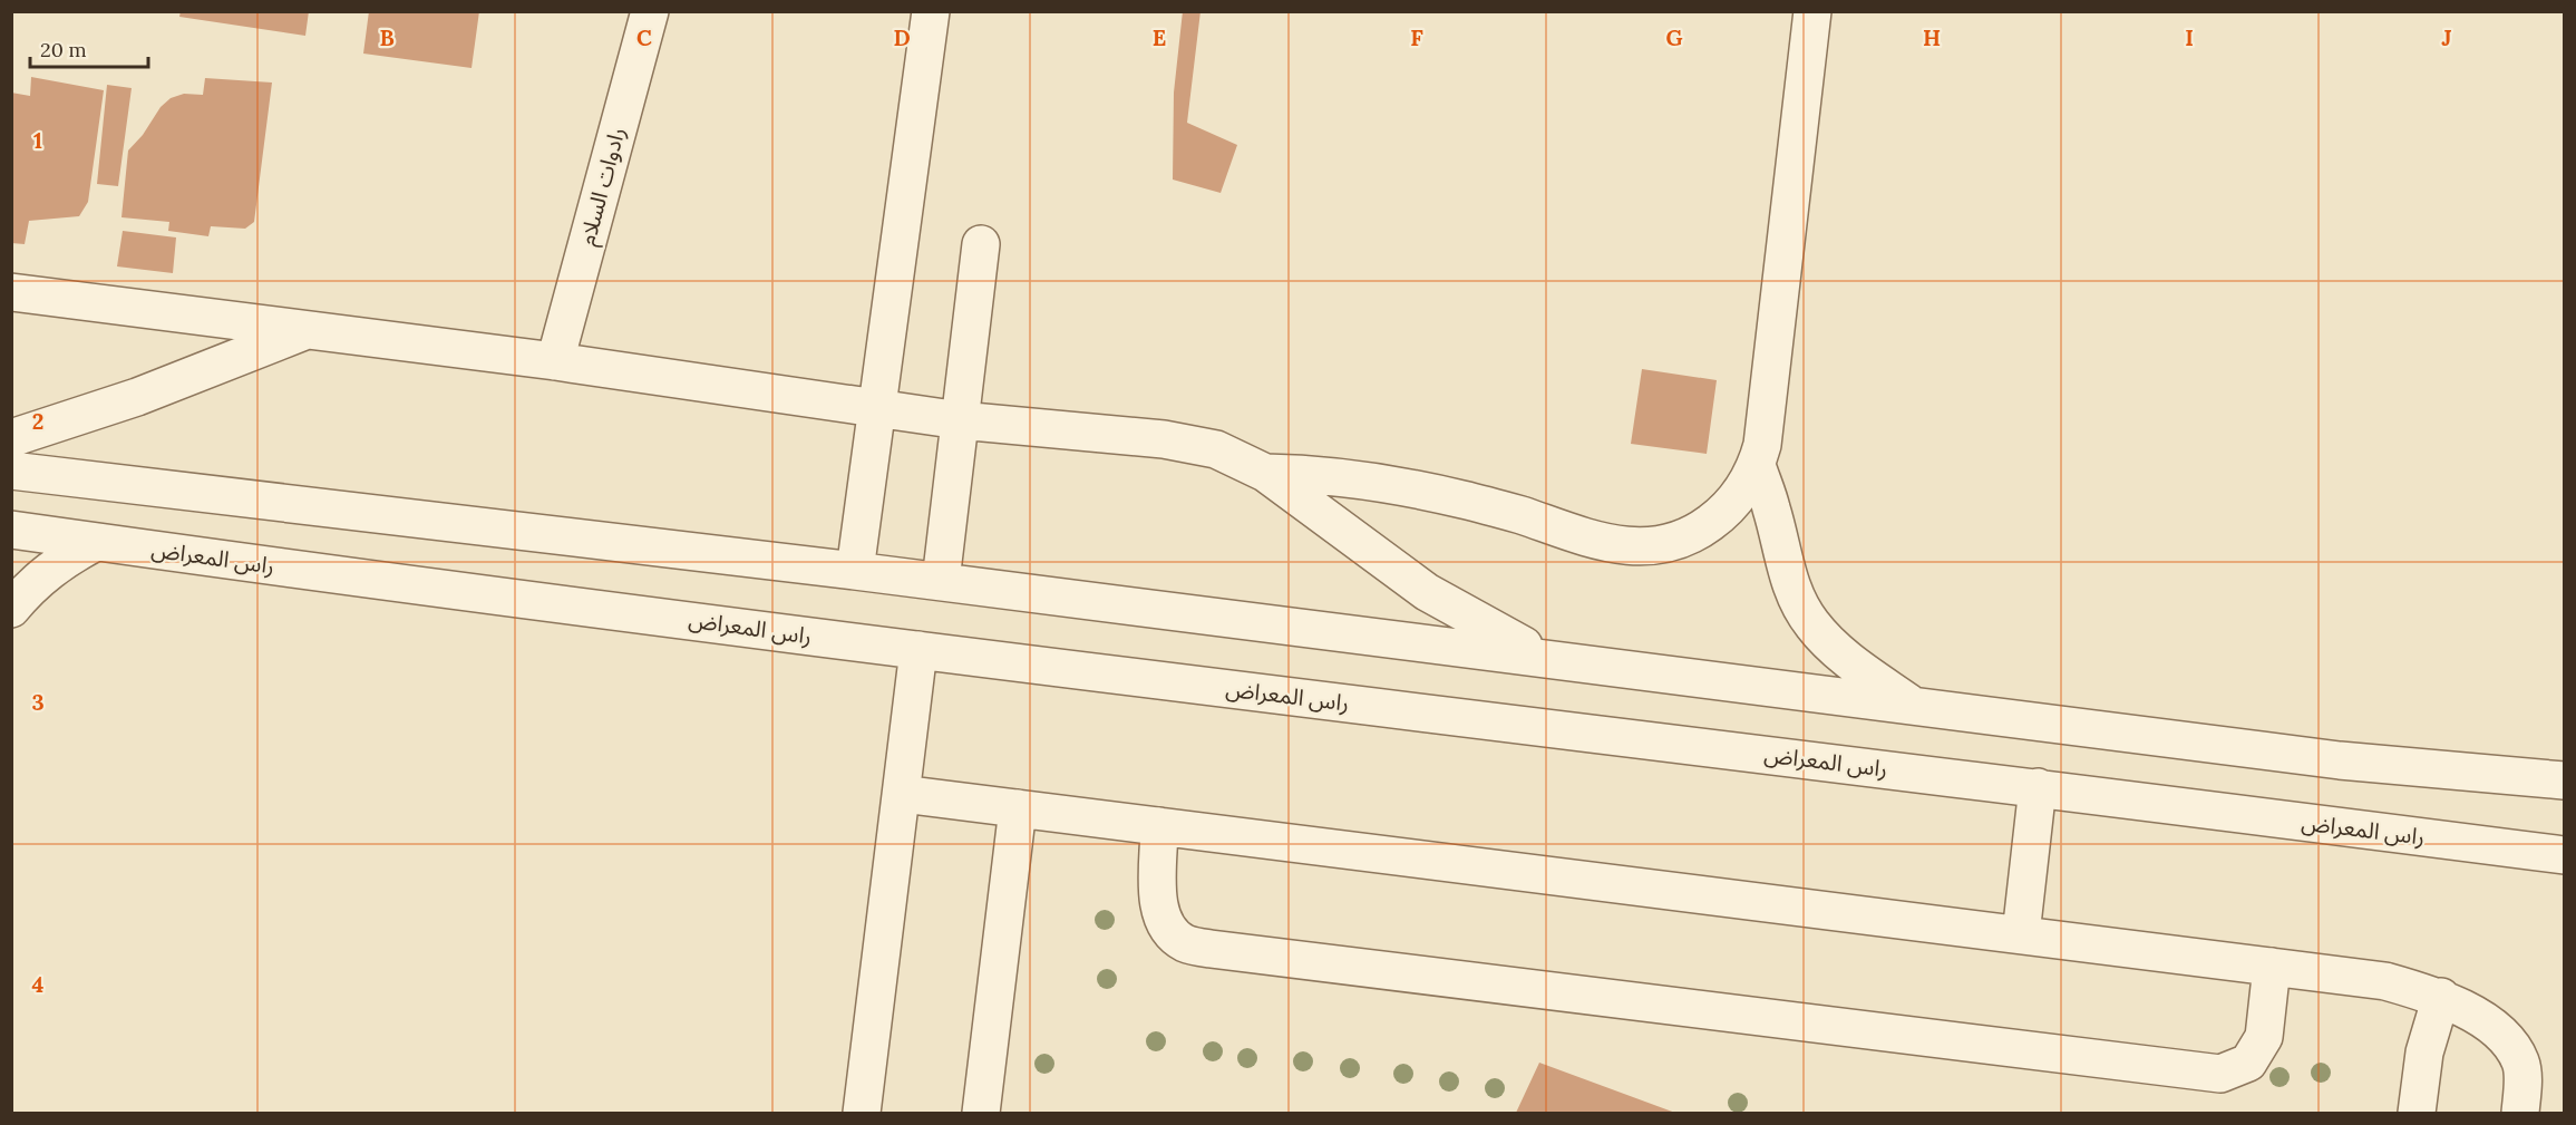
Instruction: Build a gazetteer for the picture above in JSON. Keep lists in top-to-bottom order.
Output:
{
  "streets": {
    "street": ["رادوات السلام", "راس المعراض"]
  },
  "scale_bar": "20 m",
  "grid": {
    "columns": [
      "B",
      "C",
      "D",
      "E",
      "F",
      "G",
      "H",
      "I",
      "J"
    ],
    "rows": [
      "1",
      "2",
      "3",
      "4"
    ]
  }
}
